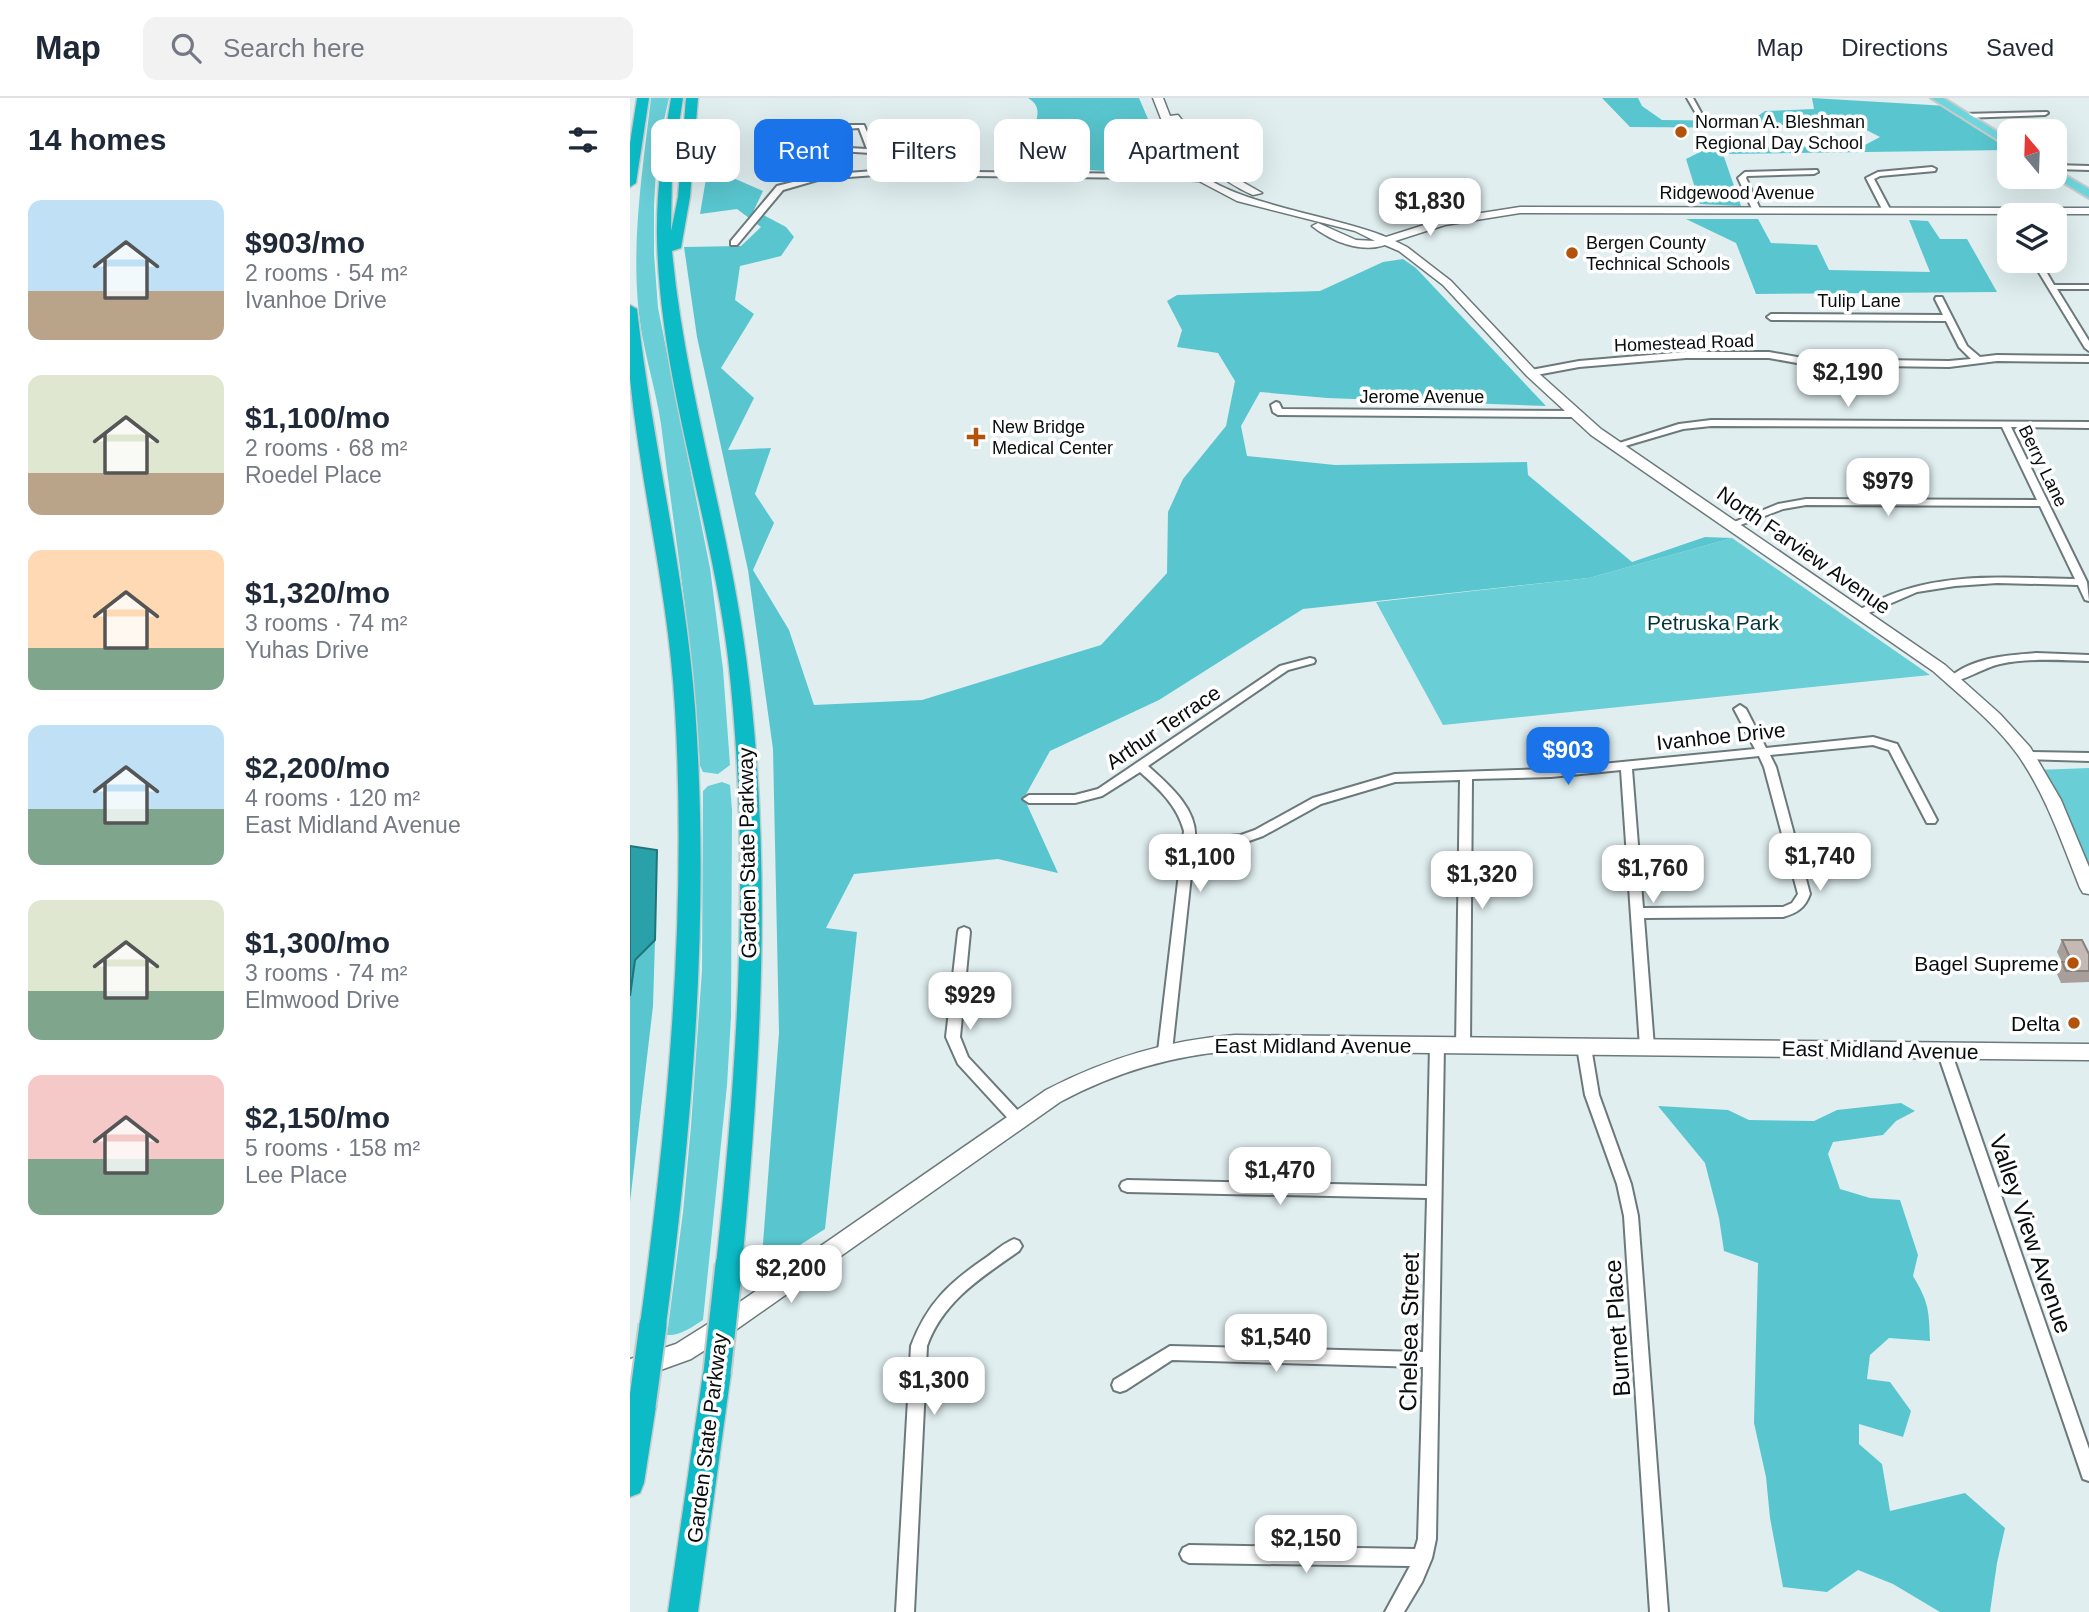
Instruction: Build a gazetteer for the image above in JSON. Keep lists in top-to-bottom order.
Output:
{
  "streets": {
    "highway": ["Garden State Parkway"],
    "street": [
      "Ridgewood Avenue",
      "Tulip Lane",
      "Homestead Road",
      "Jerome Avenue",
      "Berry Lane",
      "North Farview Avenue",
      "Arthur Terrace",
      "Ivanhoe Drive",
      "East Midland Avenue",
      "Valley View Avenue",
      "Burnet Place",
      "Chelsea Street"
    ]
  },
  "crossings": [
    ["Ridgewood Avenue", "North Farview Avenue"],
    ["Homestead Road", "North Farview Avenue"],
    ["Jerome Avenue", "North Farview Avenue"],
    ["East Midland Avenue", "Valley View Avenue"],
    ["East Midland Avenue", "Burnet Place"],
    ["East Midland Avenue", "Chelsea Street"]
  ],
  "parks": ["Petruska Park"],
  "places": {
    "other": [
      "Norman A. Bleshman Regional Day School",
      "Bergen County Technical Schools",
      "Bagel Supreme",
      "Delta"
    ],
    "health": ["New Bridge Medical Center"]
  },
  "north": "top",
  "page": {
    "header": "Map",
    "search": "Search here",
    "nav": ["Map", "Directions", "Saved"],
    "heading": "14 homes",
    "chip": [
      "Buy",
      "Rent",
      "Filters",
      "New",
      "Apartment"
    ],
    "price": [
      "$1,830",
      "$2,190",
      "$979",
      "$903",
      "$1,740",
      "$1,100",
      "$1,760",
      "$1,320",
      "$929",
      "$1,470",
      "$2,200",
      "$1,540",
      "$1,300",
      "$2,150"
    ],
    "list": [
      {
        "name": "$903/mo",
        "note": "2 rooms · 54 m² · Ivanhoe Drive"
      },
      {
        "name": "$1,100/mo",
        "note": "2 rooms · 68 m² · Roedel Place"
      },
      {
        "name": "$1,320/mo",
        "note": "3 rooms · 74 m² · Yuhas Drive"
      },
      {
        "name": "$2,200/mo",
        "note": "4 rooms · 120 m² · East Midland Avenue"
      },
      {
        "name": "$1,300/mo",
        "note": "3 rooms · 74 m² · Elmwood Drive"
      },
      {
        "name": "$2,150/mo",
        "note": "5 rooms · 158 m² · Lee Place"
      }
    ]
  }
}
